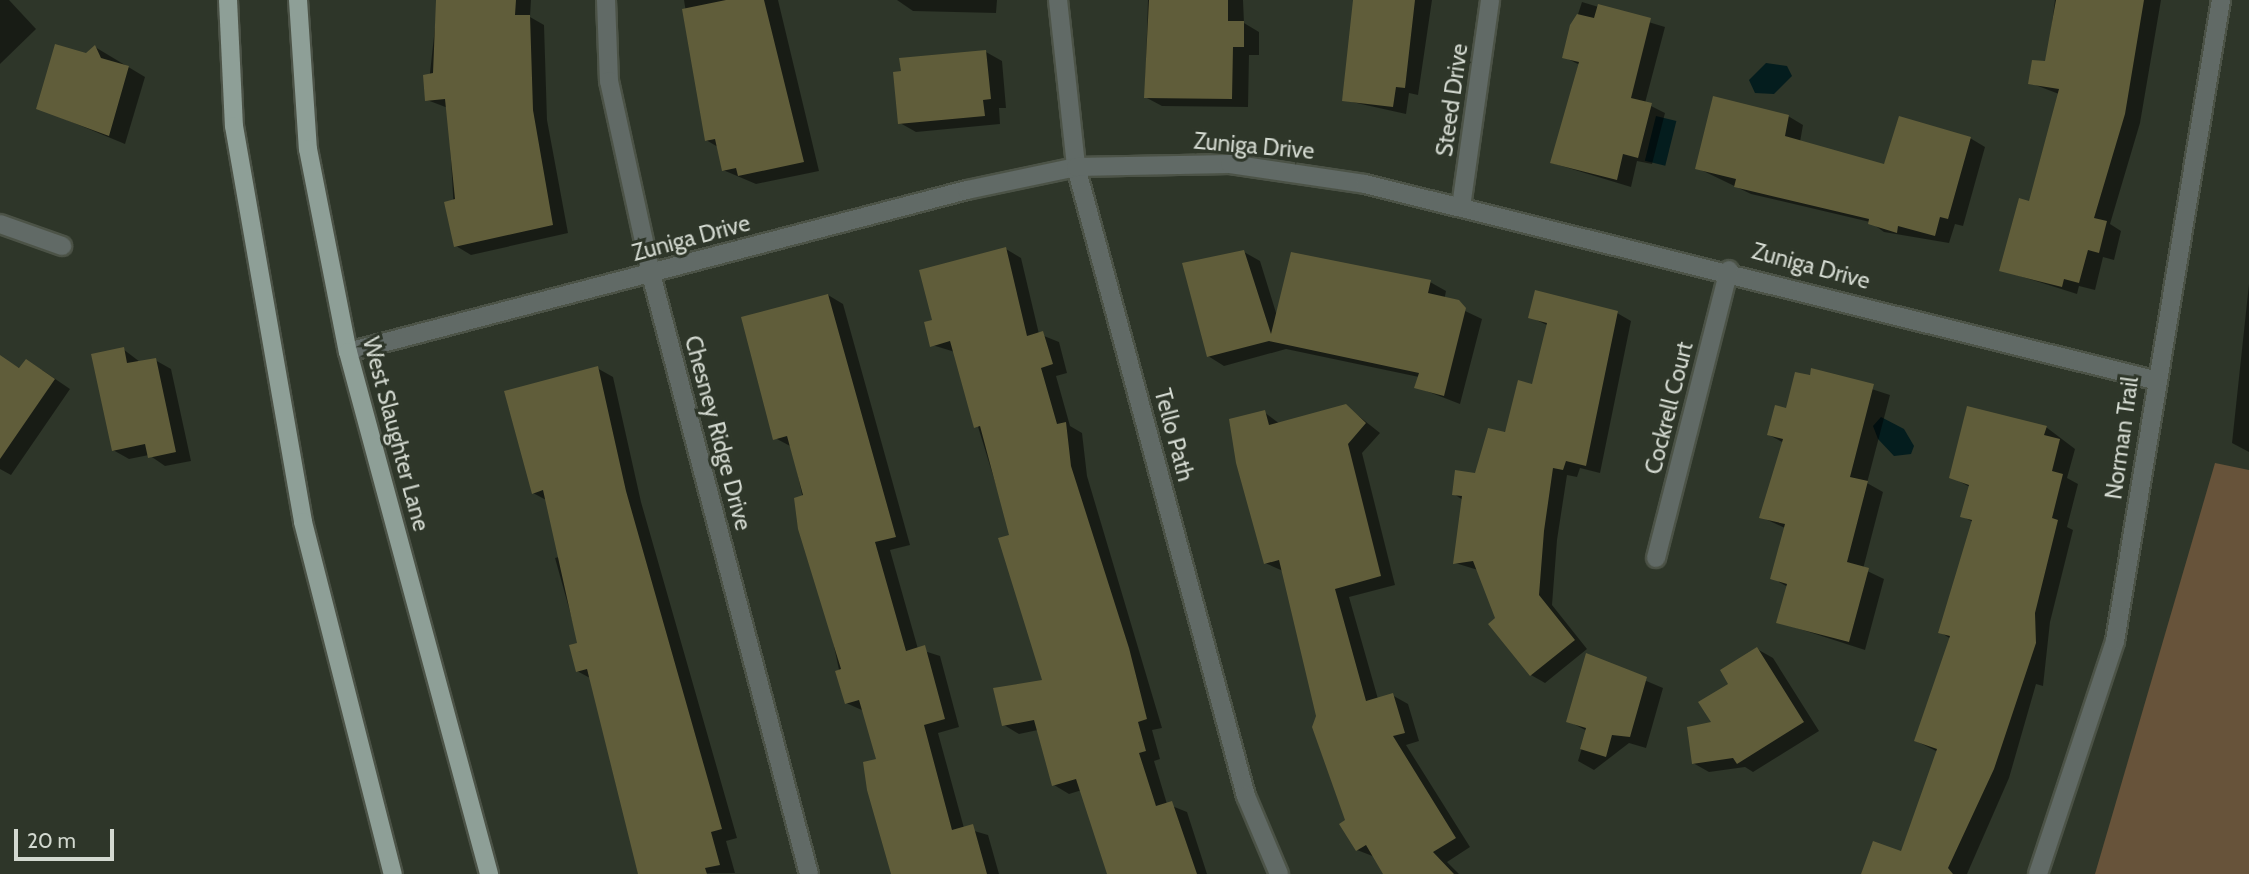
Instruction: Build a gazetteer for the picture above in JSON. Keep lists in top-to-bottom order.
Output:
{
  "streets": {
    "main road": ["West Slaughter Lane"],
    "street": [
      "Steed Drive",
      "Zuniga Drive",
      "Cockrell Court",
      "Chesney Ridge Drive",
      "Tello Path",
      "Norman Trail"
    ]
  },
  "crossings": [
    ["Steed Drive", "Zuniga Drive"],
    ["Zuniga Drive", "Cockrell Court"],
    ["Zuniga Drive", "Chesney Ridge Drive"],
    ["Zuniga Drive", "West Slaughter Lane"],
    ["Zuniga Drive", "Tello Path"],
    ["Zuniga Drive", "Norman Trail"]
  ],
  "scale_bar": "20 m"
}
